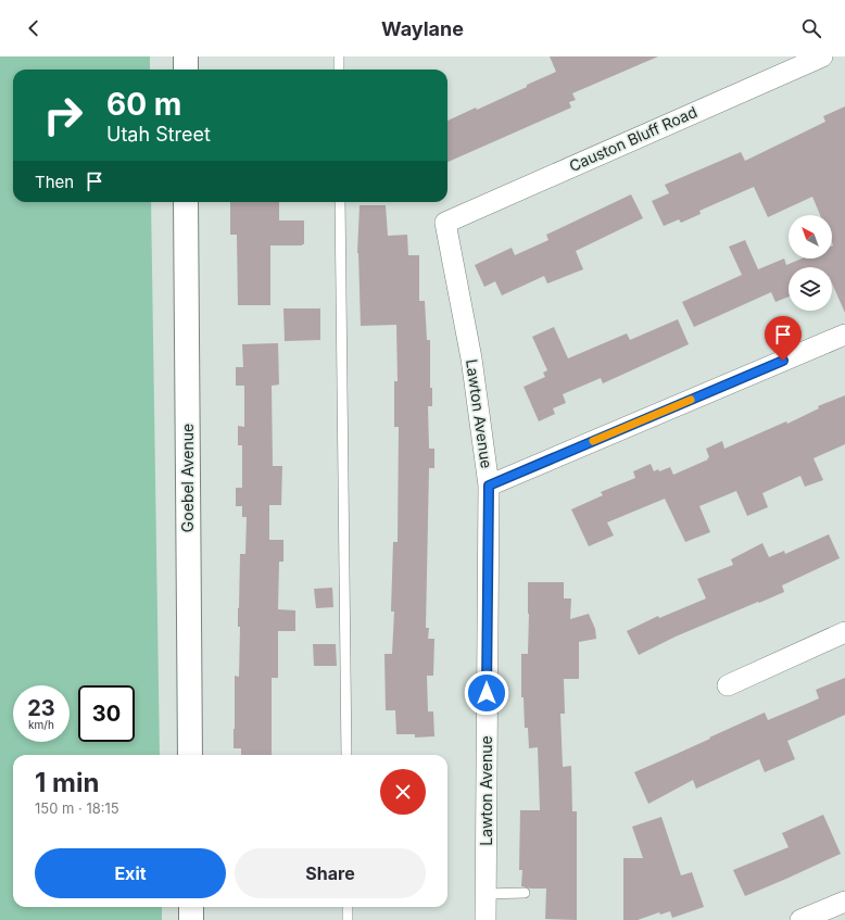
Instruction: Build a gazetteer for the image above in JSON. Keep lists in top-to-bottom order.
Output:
{
  "streets": {
    "street": ["Causton Bluff Road", "Lawton Avenue", "Goebel Avenue"]
  },
  "crossings": [
    ["Causton Bluff Road", "Lawton Avenue"]
  ],
  "north": "top left",
  "page": {
    "header": "Waylane",
    "turn": ["60 m", "Utah Street"],
    "then": "Then",
    "speed": "23 km/h",
    "limit": "30",
    "heading": ["1 min", "150 m · 18:15"],
    "buttons": ["Exit", "Share"]
  }
}
